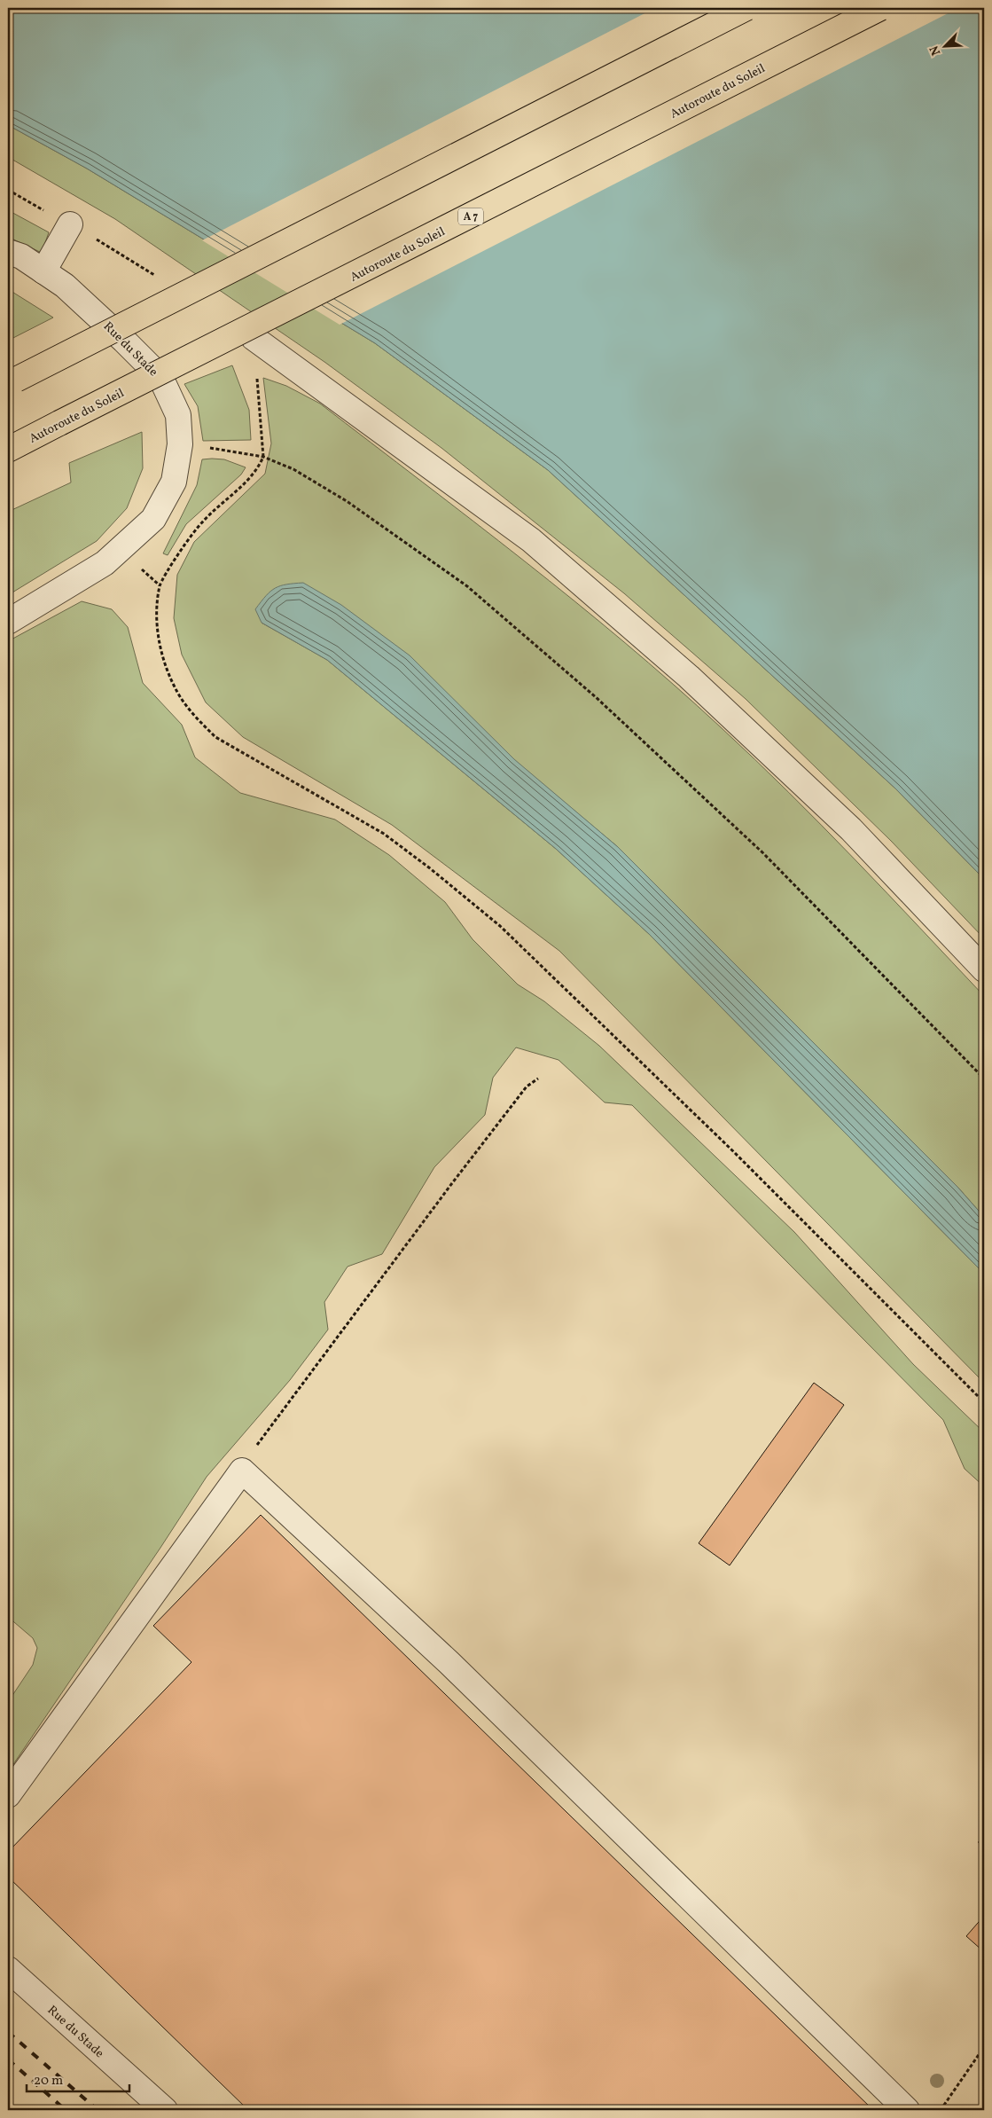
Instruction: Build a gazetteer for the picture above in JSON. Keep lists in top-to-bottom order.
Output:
{
  "streets": {
    "highway": ["Autoroute du Soleil", "A 7"],
    "street": ["Rue du Stade"]
  },
  "scale_bar": "20 m",
  "north": "bottom left"
}
